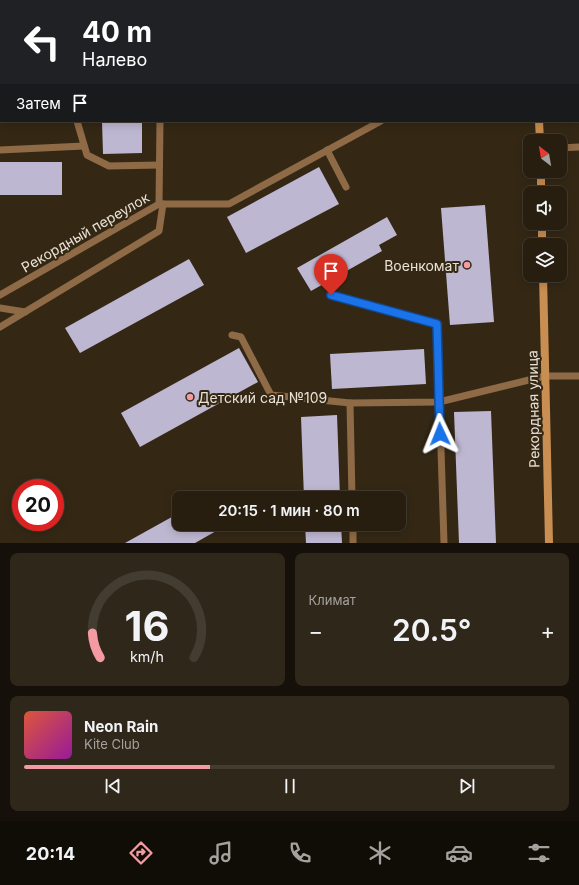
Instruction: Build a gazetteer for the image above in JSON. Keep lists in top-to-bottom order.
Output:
{
  "streets": {
    "main road": ["Рекордная улица"],
    "lane": ["Рекордный переулок"]
  },
  "places": ["Военкомат", "Детский сад №109"],
  "north": "top left",
  "page": {
    "turn": ["40 m", "Налево"],
    "then": "Затем",
    "limit": "20",
    "trip": "20:15 · 1 мин · 80 m",
    "tile": "Климат",
    "heat": ["−", "20.5°", "+"],
    "song": ["Neon Rain", "Kite Club"],
    "tabs": "20:14",
    "gauge": ["16", "km/h"]
  }
}
